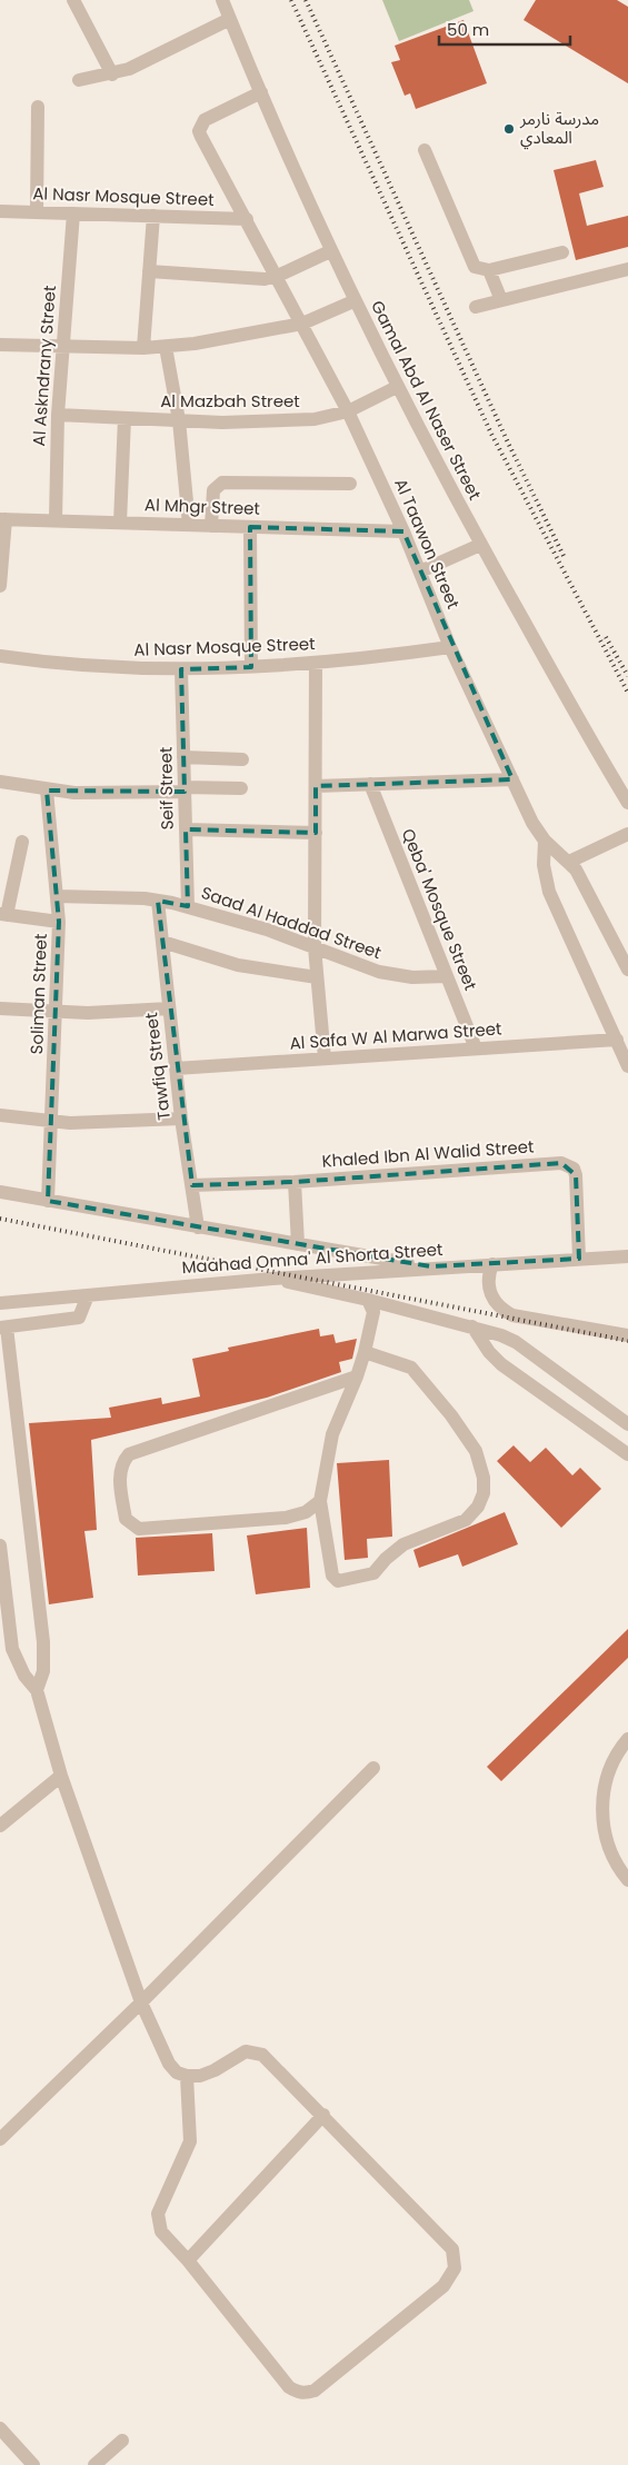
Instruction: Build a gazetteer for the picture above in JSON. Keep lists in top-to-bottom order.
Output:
{
  "streets": {
    "street": [
      "Al Nasr Mosque Street",
      "Al Askndrany Street",
      "Gamal Abd Al Naser Street",
      "Al Mazbah Street",
      "Al Mhgr Street",
      "Al Taawon Street",
      "Seif Street",
      "Qeba' Mosque Street",
      "Saad Al Haddad Street",
      "Soliman Street",
      "Al Safa W Al Marwa Street",
      "Tawfiq Street",
      "Khaled Ibn Al Walid Street",
      "Maahad Omna' Al Shorta Street"
    ]
  },
  "crossings": [
    ["Al Nasr Mosque Street", "Al Askndrany Street"],
    ["Al Nasr Mosque Street", "Al Taawon Street"],
    ["Al Nasr Mosque Street", "Seif Street"],
    ["Al Askndrany Street", "Al Mazbah Street"],
    ["Al Askndrany Street", "Al Mhgr Street"],
    ["Gamal Abd Al Naser Street", "Al Mazbah Street"],
    ["Gamal Abd Al Naser Street", "Al Taawon Street"],
    ["Al Mazbah Street", "Al Taawon Street"],
    ["Al Mhgr Street", "Al Taawon Street"],
    ["Seif Street", "Saad Al Haddad Street"],
    ["Qeba' Mosque Street", "Saad Al Haddad Street"],
    ["Qeba' Mosque Street", "Al Safa W Al Marwa Street"],
    ["Saad Al Haddad Street", "Soliman Street"],
    ["Saad Al Haddad Street", "Tawfiq Street"],
    ["Al Safa W Al Marwa Street", "Tawfiq Street"],
    ["Tawfiq Street", "Khaled Ibn Al Walid Street"],
    ["Khaled Ibn Al Walid Street", "Maahad Omna' Al Shorta Street"]
  ],
  "places": ["مدرسة نارمر المعادي"],
  "scale_bar": "50 m"
}
